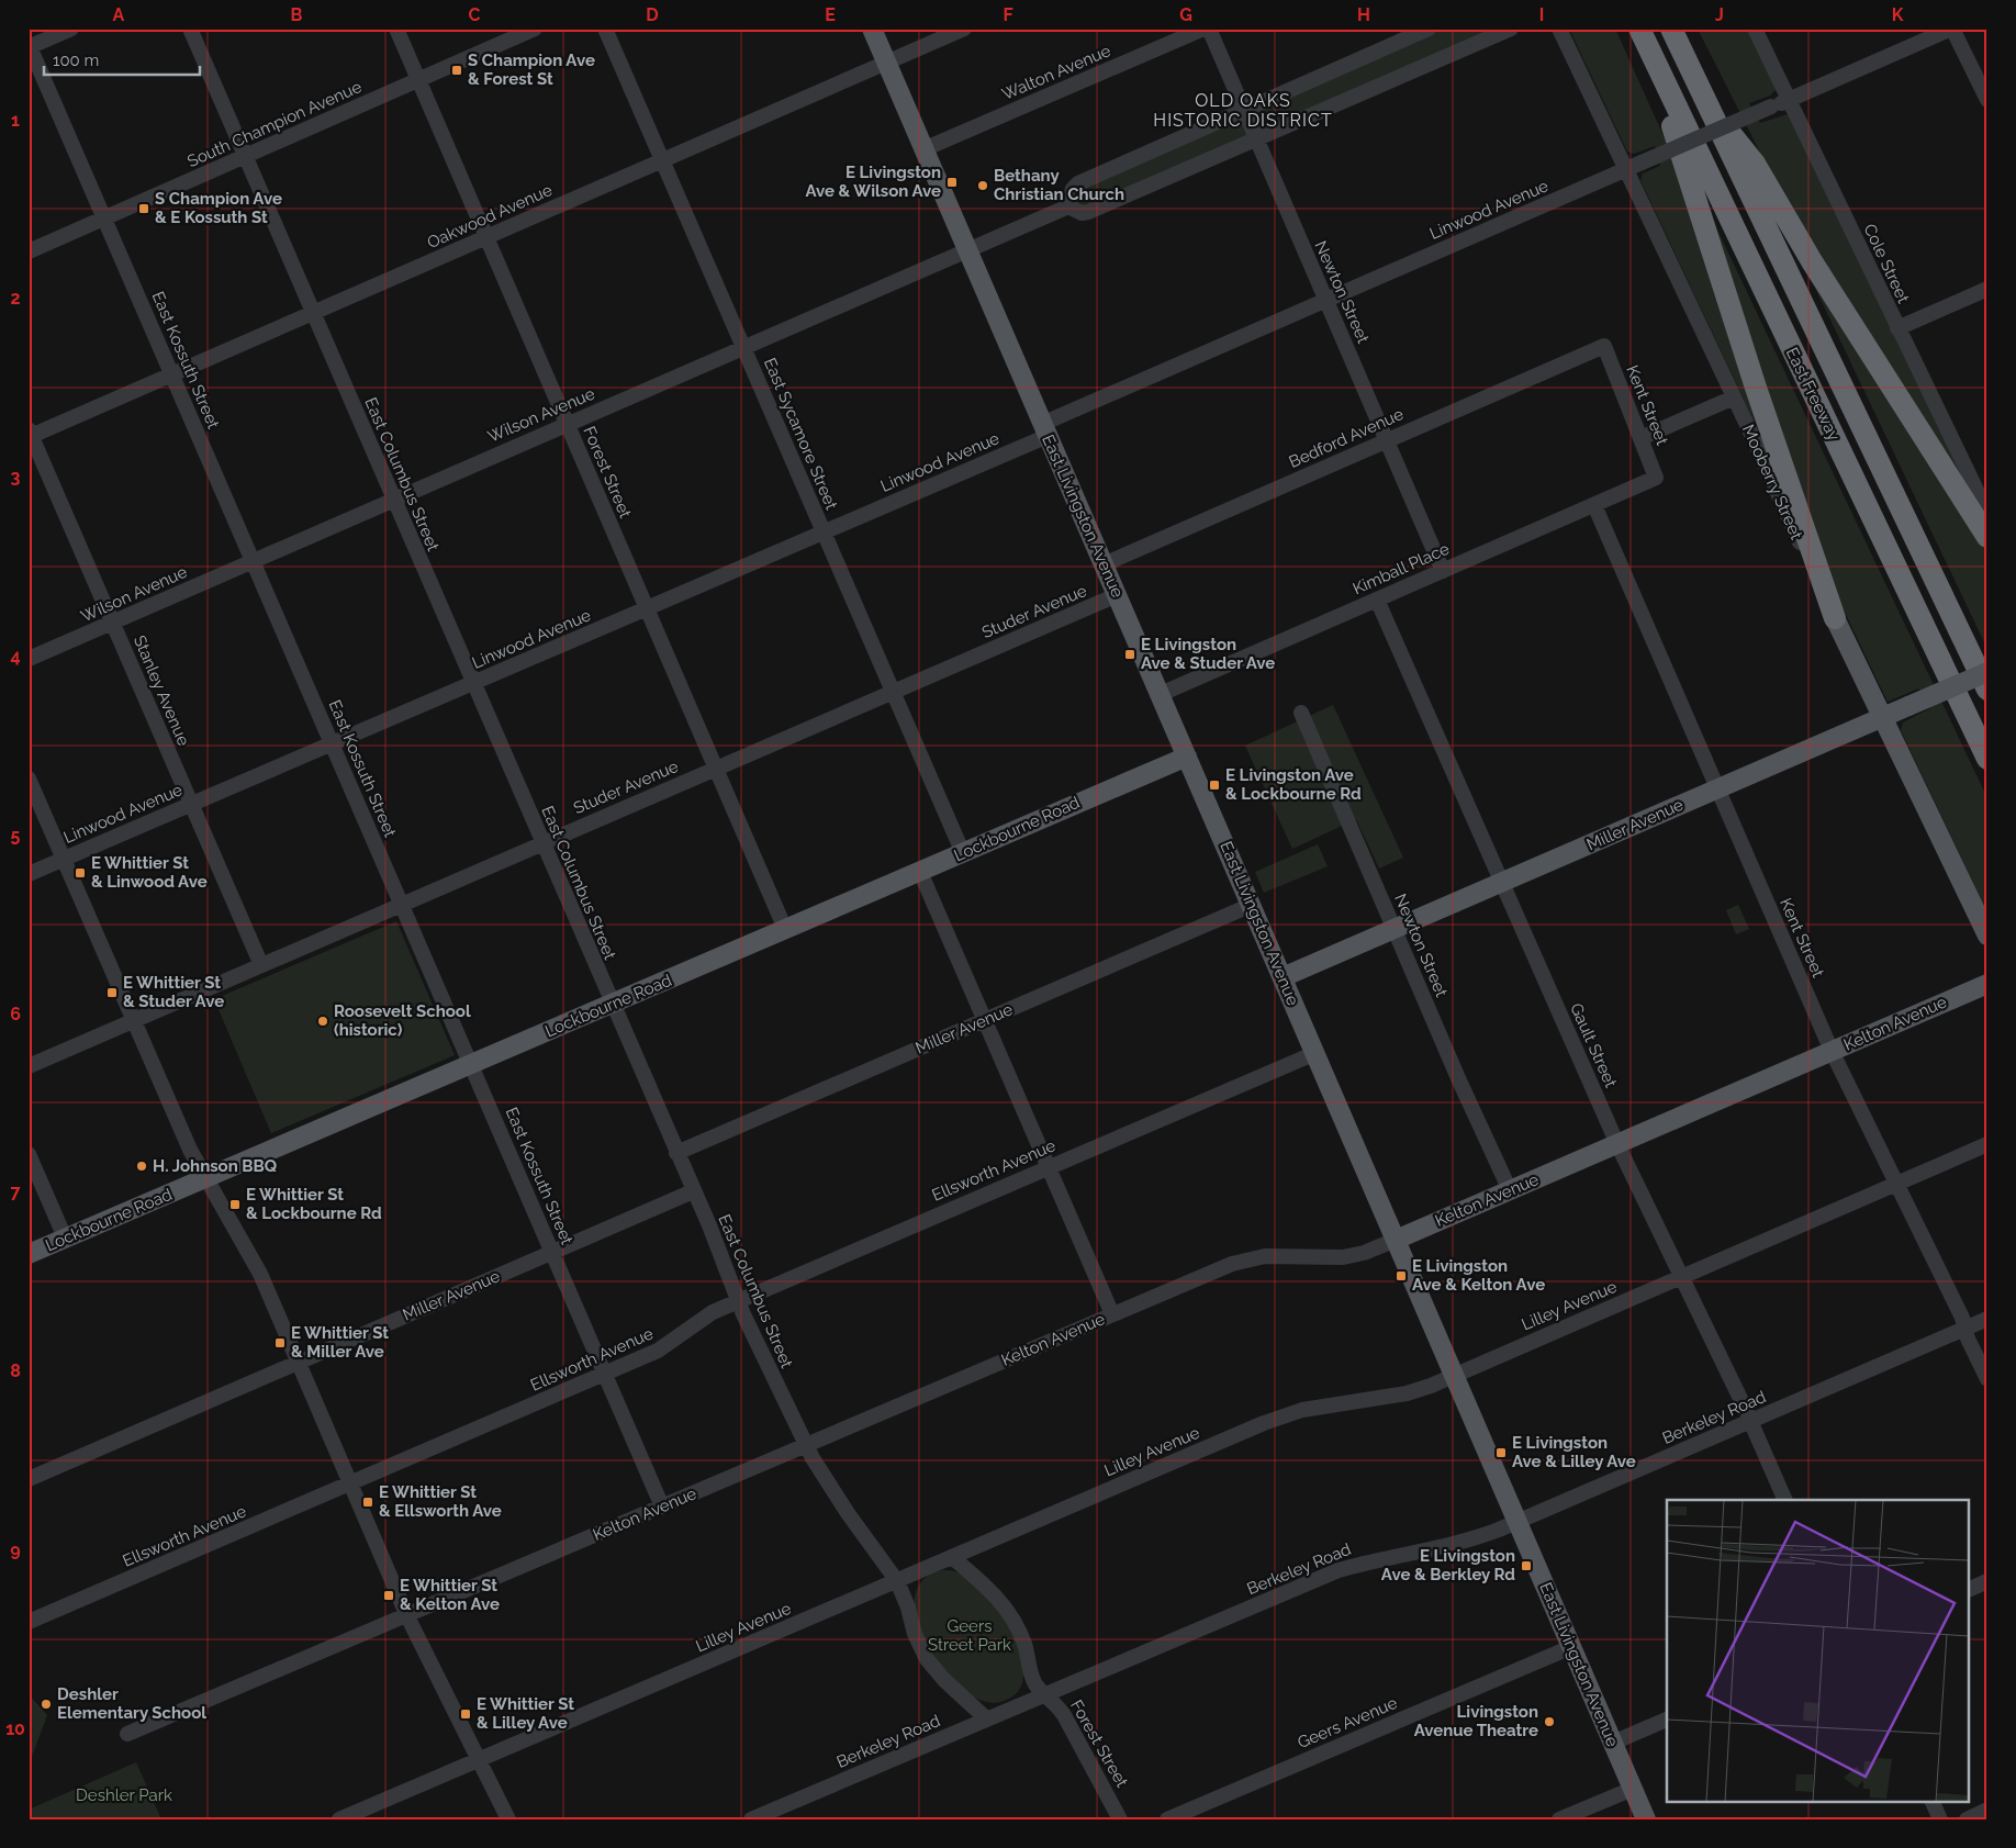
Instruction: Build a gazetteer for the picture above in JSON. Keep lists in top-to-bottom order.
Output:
{
  "streets": {
    "highway": ["East Freeway"],
    "main road": [
      "Mooberry Street",
      "East Livingston Avenue",
      "Miller Avenue",
      "Lockbourne Road",
      "Kelton Avenue"
    ],
    "street": [
      "Walton Avenue",
      "South Champion Avenue",
      "Linwood Avenue",
      "Oakwood Avenue",
      "Cole Street",
      "Newton Street",
      "East Kossuth Street",
      "Kent Street",
      "Wilson Avenue",
      "East Sycamore Street",
      "Bedford Avenue",
      "Forest Street",
      "East Columbus Street",
      "Kimball Place",
      "Studer Avenue",
      "Stanley Avenue",
      "Gault Street",
      "Ellsworth Avenue",
      "Lilley Avenue",
      "Berkeley Road",
      "Geers Avenue"
    ]
  },
  "crossings": [
    ["Walton Avenue", "East Livingston Avenue"],
    ["South Champion Avenue", "East Kossuth Street"],
    ["South Champion Avenue", "Forest Street"],
    ["South Champion Avenue", "East Columbus Street"],
    ["Linwood Avenue", "Cole Street"],
    ["Linwood Avenue", "Newton Street"],
    ["Linwood Avenue", "East Kossuth Street"],
    ["Linwood Avenue", "East Sycamore Street"],
    ["Linwood Avenue", "Forest Street"],
    ["Linwood Avenue", "East Columbus Street"],
    ["Linwood Avenue", "Mooberry Street"],
    ["Linwood Avenue", "East Livingston Avenue"],
    ["Linwood Avenue", "Stanley Avenue"],
    ["Oakwood Avenue", "East Kossuth Street"],
    ["Oakwood Avenue", "East Sycamore Street"],
    ["Oakwood Avenue", "Forest Street"],
    ["Oakwood Avenue", "East Columbus Street"],
    ["Oakwood Avenue", "East Livingston Avenue"],
    ["Oakwood Avenue", "Stanley Avenue"],
    ["Newton Street", "Bedford Avenue"],
    ["Newton Street", "Kimball Place"],
    ["Newton Street", "Miller Avenue"],
    ["Newton Street", "Kelton Avenue"],
    ["East Kossuth Street", "Wilson Avenue"],
    ["East Kossuth Street", "Studer Avenue"],
    ["East Kossuth Street", "Miller Avenue"],
    ["East Kossuth Street", "Lockbourne Road"],
    ["East Kossuth Street", "Kelton Avenue"],
    ["East Kossuth Street", "Ellsworth Avenue"],
    ["Kent Street", "Bedford Avenue"],
    ["Kent Street", "Kimball Place"],
    ["Kent Street", "Miller Avenue"],
    ["Kent Street", "Kelton Avenue"],
    ["Kent Street", "Lilley Avenue"],
    ["Kent Street", "Berkeley Road"],
    ["Wilson Avenue", "East Sycamore Street"],
    ["Wilson Avenue", "Forest Street"],
    ["Wilson Avenue", "East Columbus Street"],
    ["Wilson Avenue", "East Livingston Avenue"],
    ["Wilson Avenue", "Stanley Avenue"],
    ["East Sycamore Street", "Studer Avenue"],
    ["East Sycamore Street", "Lockbourne Road"],
    ["Bedford Avenue", "East Livingston Avenue"],
    ["Forest Street", "Studer Avenue"],
    ["Forest Street", "Lockbourne Road"],
    ["Forest Street", "Lilley Avenue"],
    ["Forest Street", "Berkeley Road"],
    ["East Columbus Street", "Studer Avenue"],
    ["East Columbus Street", "Miller Avenue"],
    ["East Columbus Street", "Lockbourne Road"],
    ["East Columbus Street", "Kelton Avenue"],
    ["East Columbus Street", "Ellsworth Avenue"],
    ["East Columbus Street", "Lilley Avenue"],
    ["East Columbus Street", "Berkeley Road"],
    ["Mooberry Street", "Miller Avenue"],
    ["East Livingston Avenue", "Kimball Place"],
    ["East Livingston Avenue", "Studer Avenue"],
    ["East Livingston Avenue", "Miller Avenue"],
    ["East Livingston Avenue", "Lockbourne Road"],
    ["East Livingston Avenue", "Kelton Avenue"],
    ["East Livingston Avenue", "Ellsworth Avenue"],
    ["East Livingston Avenue", "Lilley Avenue"],
    ["East Livingston Avenue", "Berkeley Road"],
    ["East Livingston Avenue", "Geers Avenue"],
    ["Kimball Place", "Gault Street"],
    ["Studer Avenue", "Stanley Avenue"],
    ["Miller Avenue", "Gault Street"],
    ["Kelton Avenue", "Gault Street"],
    ["Gault Street", "Lilley Avenue"],
    ["Gault Street", "Berkeley Road"]
  ],
  "districts": ["OLD OAKS HISTORIC DISTRICT"],
  "parks": ["Geers Street Park", "Deshler Park"],
  "places": {
    "transit": [
      "S Champion Ave & Forest St",
      "E Livingston Ave & Wilson Ave",
      "S Champion Ave & E Kossuth St",
      "E Livingston Ave & Studer Ave",
      "E Livingston Ave & Lockbourne Rd",
      "E Whittier St & Linwood Ave",
      "E Whittier St & Studer Ave",
      "E Whittier St & Lockbourne Rd",
      "E Livingston Ave & Kelton Ave",
      "E Whittier St & Miller Ave",
      "E Livingston Ave & Lilley Ave",
      "E Whittier St & Ellsworth Ave",
      "E Livingston Ave & Berkley Rd",
      "E Whittier St & Kelton Ave",
      "E Whittier St & Lilley Ave"
    ],
    "other": [
      "Bethany Christian Church",
      "Roosevelt School (historic)",
      "H. Johnson BBQ",
      "Deshler Elementary School",
      "Livingston Avenue Theatre"
    ]
  },
  "scale_bar": "100 m",
  "grid": {
    "columns": [
      "A",
      "B",
      "C",
      "D",
      "E",
      "F",
      "G",
      "H",
      "I",
      "J",
      "K"
    ],
    "rows": [
      "1",
      "2",
      "3",
      "4",
      "5",
      "6",
      "7",
      "8",
      "9",
      "10"
    ]
  }
}
